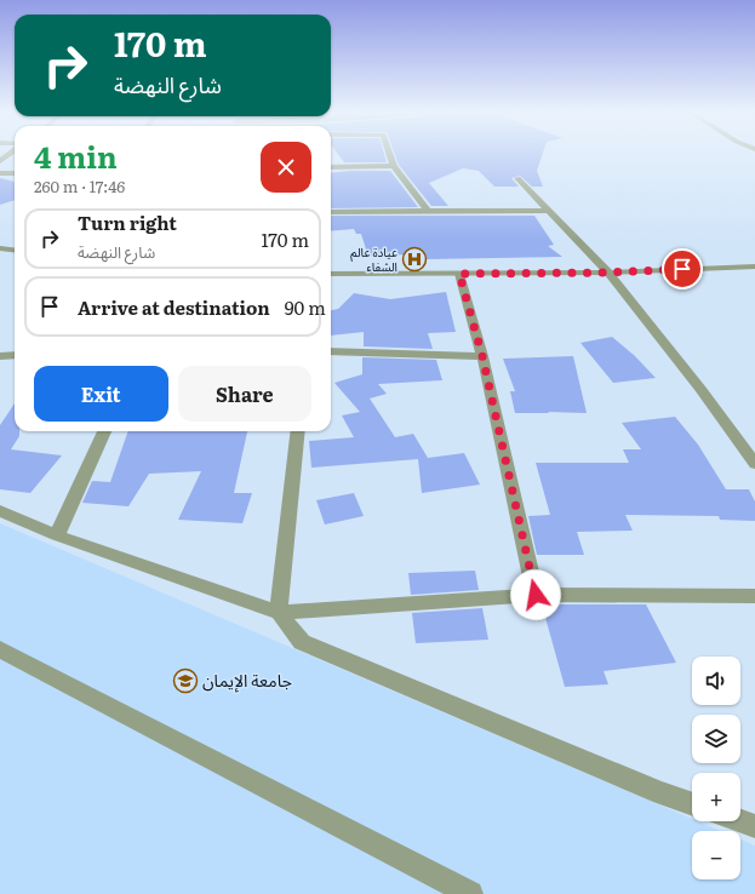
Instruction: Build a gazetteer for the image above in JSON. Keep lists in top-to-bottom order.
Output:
{
  "places": {
    "hospital": ["عيادة عالم الشفاء"],
    "school or university": ["جامعة الإيمان"]
  },
  "page": {
    "turn": ["170 m", "شارع النهضة"],
    "heading": ["4 min", "260 m · 17:46"],
    "list": [
      {
        "name": "Turn right",
        "note": "شارع النهضة",
        "value": "170 m"
      },
      {
        "name": "Arrive at destination",
        "value": "90 m"
      }
    ],
    "buttons": ["Exit", "Share"],
    "map_buttons": ["+", "−"]
  }
}
